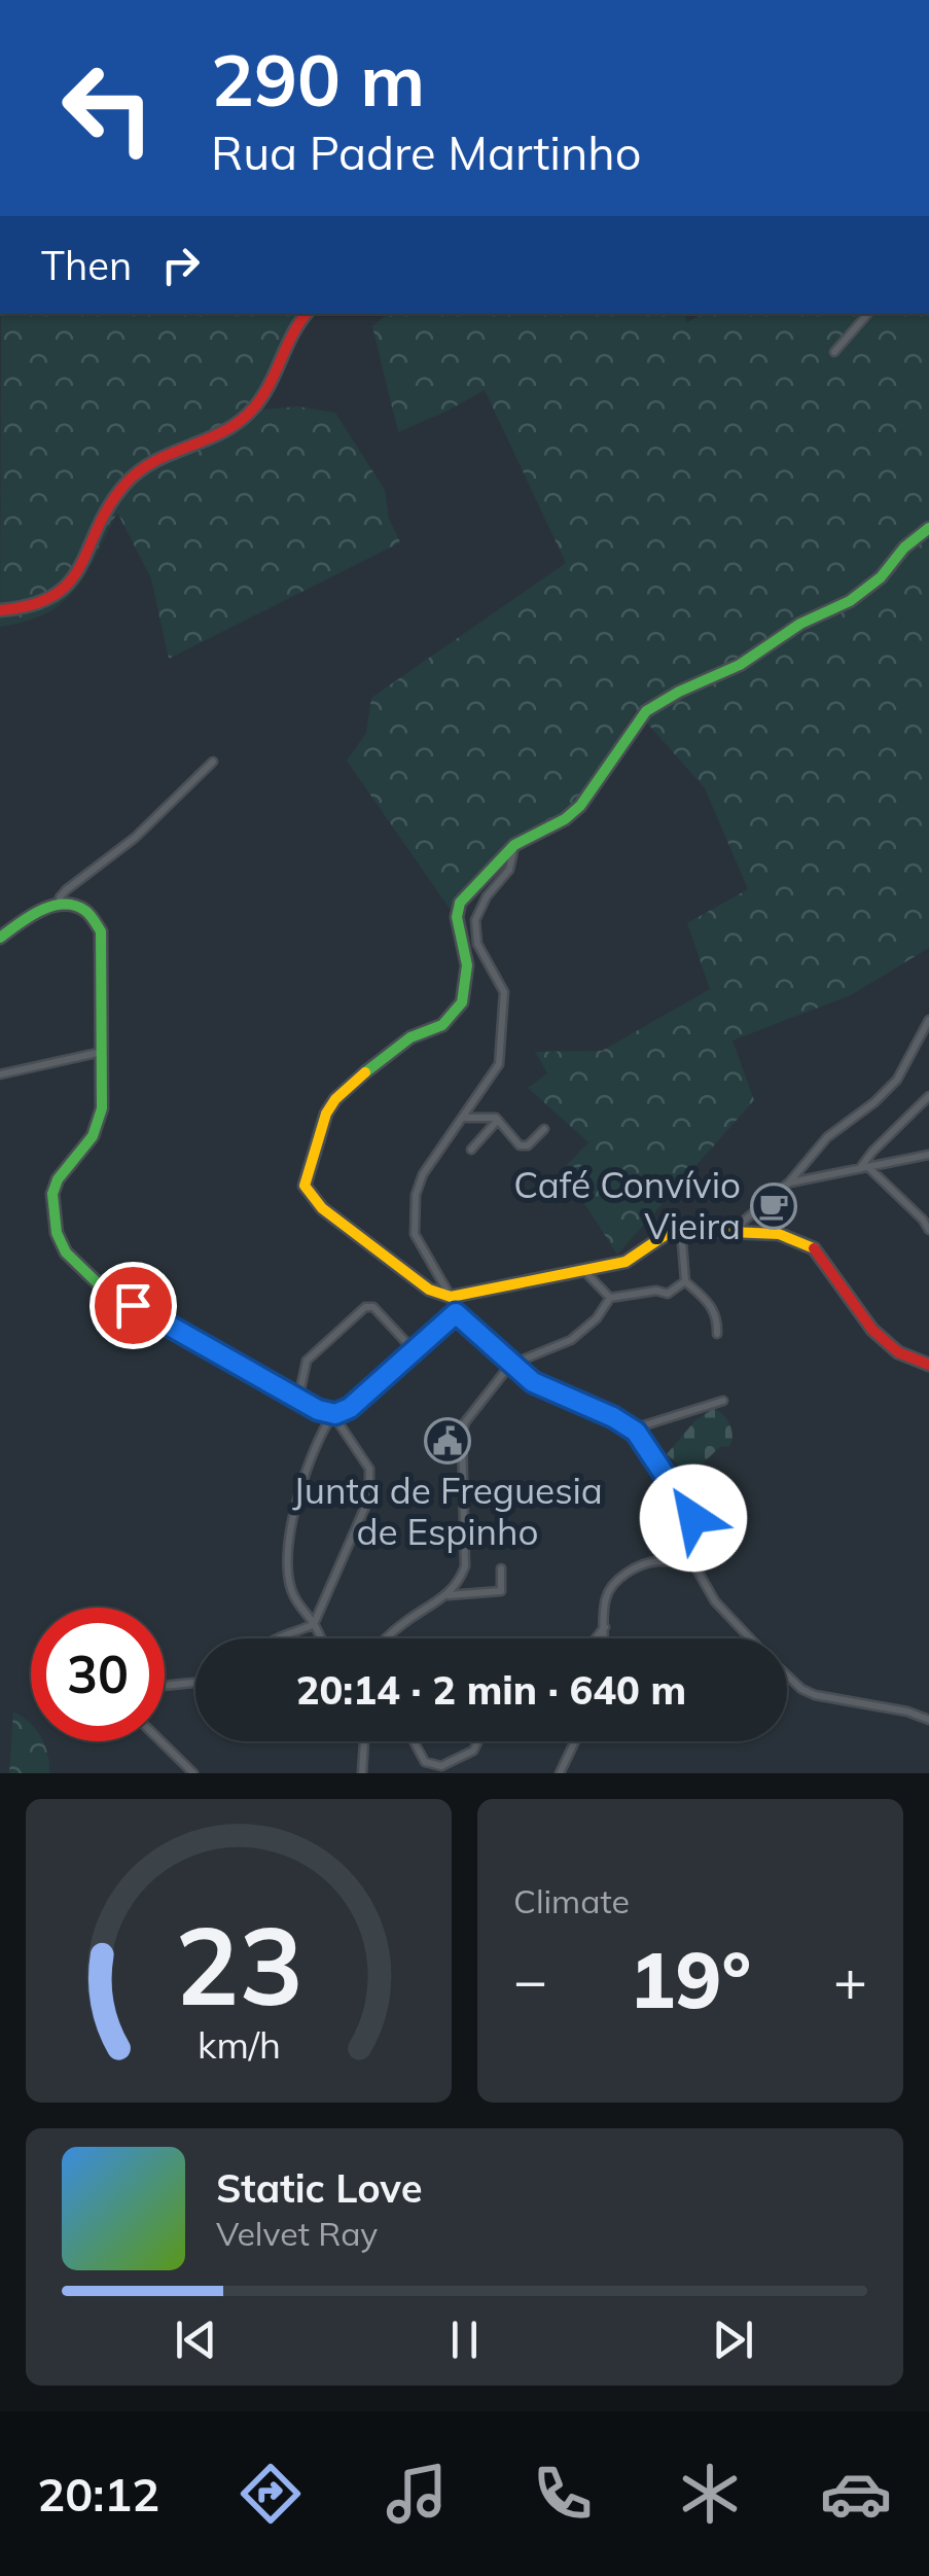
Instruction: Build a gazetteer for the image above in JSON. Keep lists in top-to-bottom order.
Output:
{
  "places": {
    "cafe": ["Café Convívio Vieira"],
    "public building": ["Junta de Freguesia de Espinho"]
  },
  "page": {
    "turn": ["290 m", "Rua Padre Martinho"],
    "then": "Then",
    "limit": "30",
    "trip": "20:14 · 2 min · 640 m",
    "tile": "Climate",
    "heat": ["−", "19°", "+"],
    "song": ["Static Love", "Velvet Ray"],
    "tabs": "20:12",
    "gauge": ["23", "km/h"]
  }
}
